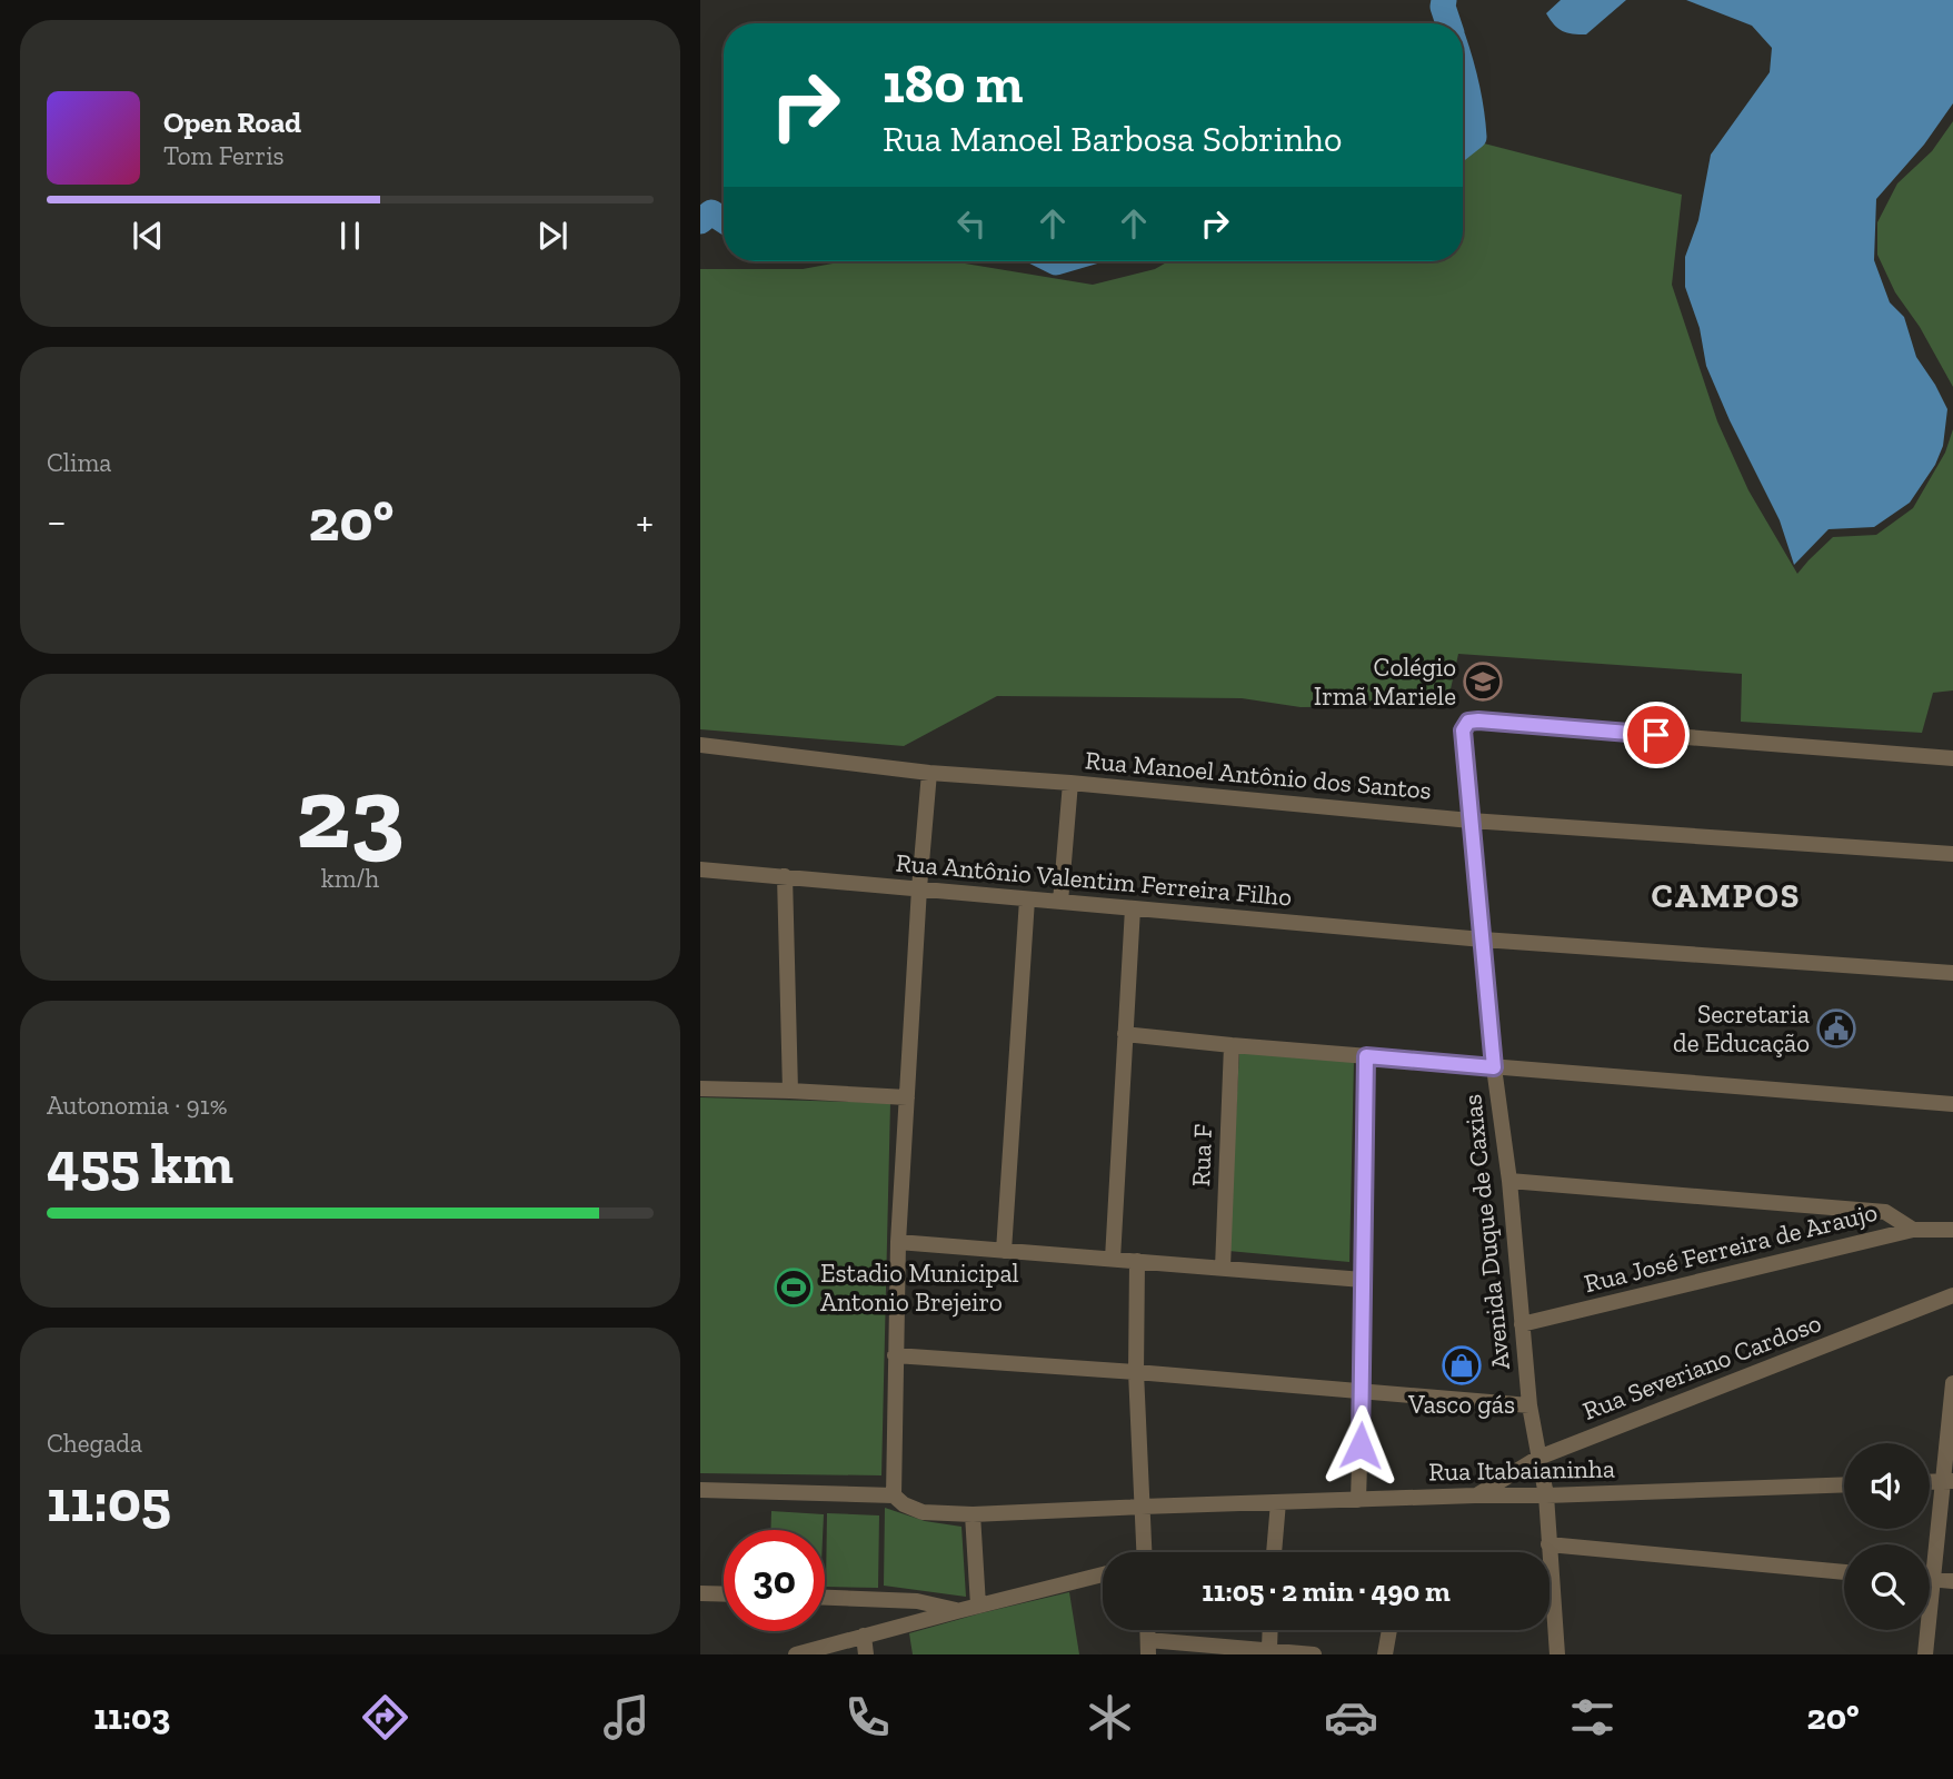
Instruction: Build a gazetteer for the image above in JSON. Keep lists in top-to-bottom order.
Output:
{
  "streets": {
    "street": [
      "Rua Manoel Antônio dos Santos",
      "Rua Antônio Valentim Ferreira Filho",
      "Rua F",
      "Avenida Duque de Caxias",
      "Rua José Ferreira de Araujo",
      "Rua Severiano Cardoso",
      "Rua Itabaianinha"
    ]
  },
  "crossings": [
    ["Rua Manoel Antônio dos Santos", "Avenida Duque de Caxias"],
    ["Rua Antônio Valentim Ferreira Filho", "Avenida Duque de Caxias"],
    ["Avenida Duque de Caxias", "Rua José Ferreira de Araujo"],
    ["Avenida Duque de Caxias", "Rua Severiano Cardoso"],
    ["Avenida Duque de Caxias", "Rua Itabaianinha"],
    ["Rua Severiano Cardoso", "Rua Itabaianinha"]
  ],
  "districts": ["CAMPOS"],
  "places": {
    "school or university": ["Colégio Irmã Mariele"],
    "public building": ["Secretaria de Educação"],
    "sports": ["Estadio Municipal Antonio Brejeiro"],
    "shop": ["Vasco gás"]
  },
  "page": {
    "turn": ["180 m", "Rua Manoel Barbosa Sobrinho"],
    "song": ["Open Road", "Tom Ferris"],
    "tile": [
      "Clima",
      ["23", "km/h"],
      ["Autonomia · 91%", "455 km"],
      ["Chegada", "11:05"]
    ],
    "heat": ["−", "20°", "+"],
    "limit": "30",
    "trip": "11:05 · 2 min · 490 m",
    "tabs": ["11:03", "20°"]
  }
}
